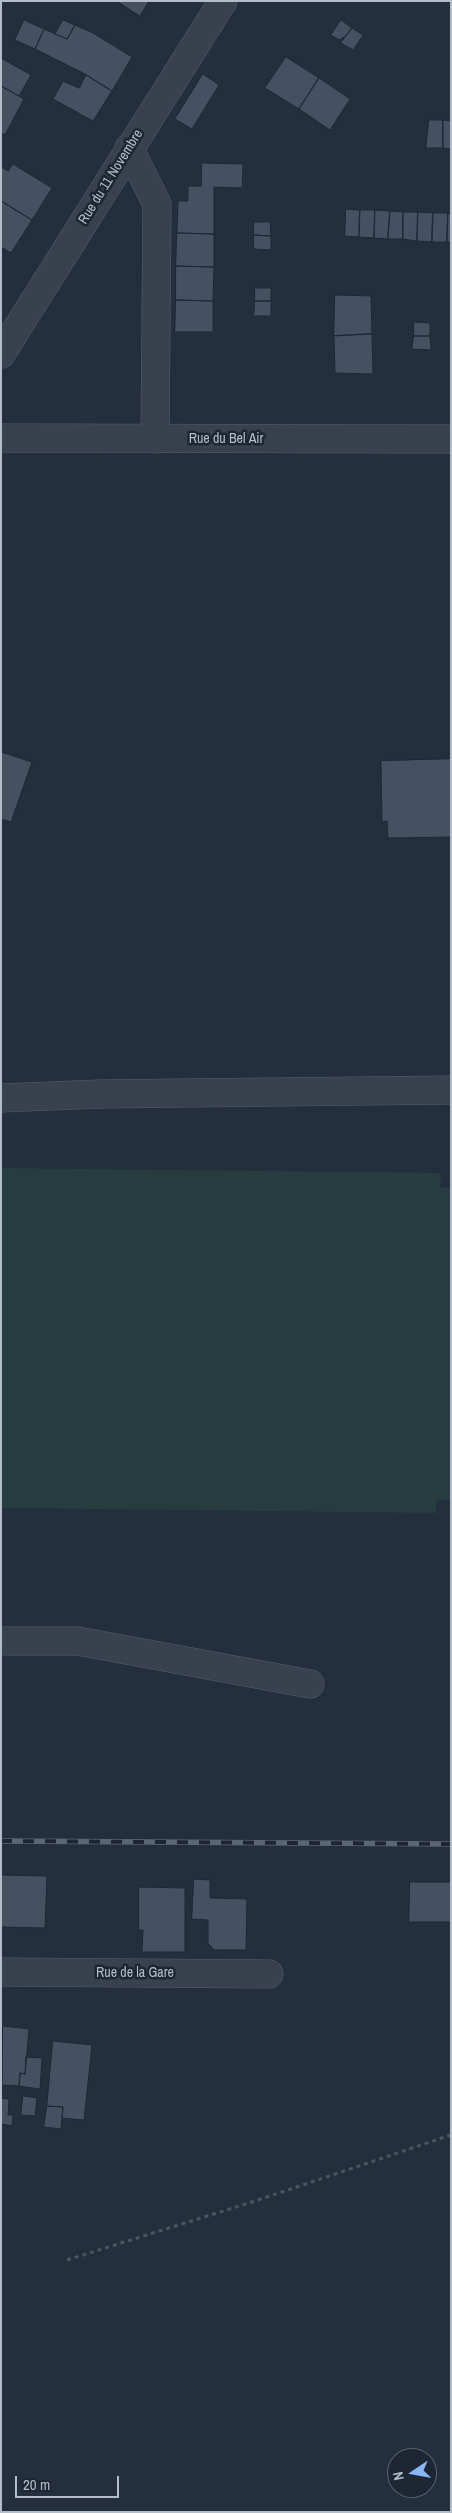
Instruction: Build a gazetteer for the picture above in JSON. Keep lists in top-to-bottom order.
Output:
{
  "streets": {
    "street": ["Rue du 11 Novembre", "Rue du Bel Air", "Rue de la Gare"]
  },
  "scale_bar": "20 m",
  "north": "left"
}
